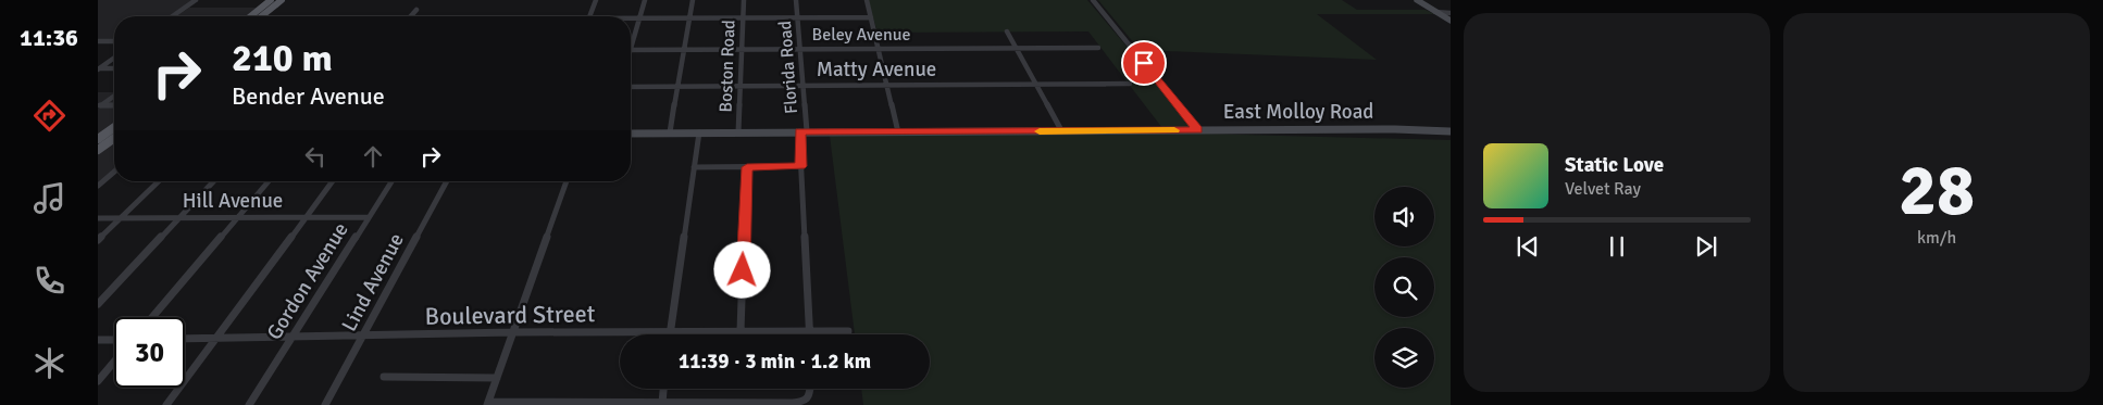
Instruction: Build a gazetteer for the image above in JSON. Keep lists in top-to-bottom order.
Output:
{
  "streets": {
    "street": [
      "Beley Avenue",
      "Boston Road",
      "Florida Road",
      "Matty Avenue",
      "East Molloy Road",
      "Hill Avenue",
      "Gordon Avenue",
      "Lind Avenue",
      "Boulevard Street"
    ]
  },
  "crossings": [
    ["Beley Avenue", "Boston Road"],
    ["Beley Avenue", "Florida Road"],
    ["Boston Road", "Matty Avenue"],
    ["Boston Road", "East Molloy Road"],
    ["Florida Road", "Matty Avenue"],
    ["Florida Road", "East Molloy Road"],
    ["Florida Road", "Boulevard Street"],
    ["Hill Avenue", "Gordon Avenue"],
    ["Gordon Avenue", "Boulevard Street"],
    ["Lind Avenue", "Boulevard Street"]
  ],
  "page": {
    "tabs": "11:36",
    "tile": ["28", "km/h"],
    "turn": ["210 m", "Bender Avenue"],
    "song": ["Static Love", "Velvet Ray"],
    "limit": "30",
    "trip": "11:39 · 3 min · 1.2 km"
  }
}
